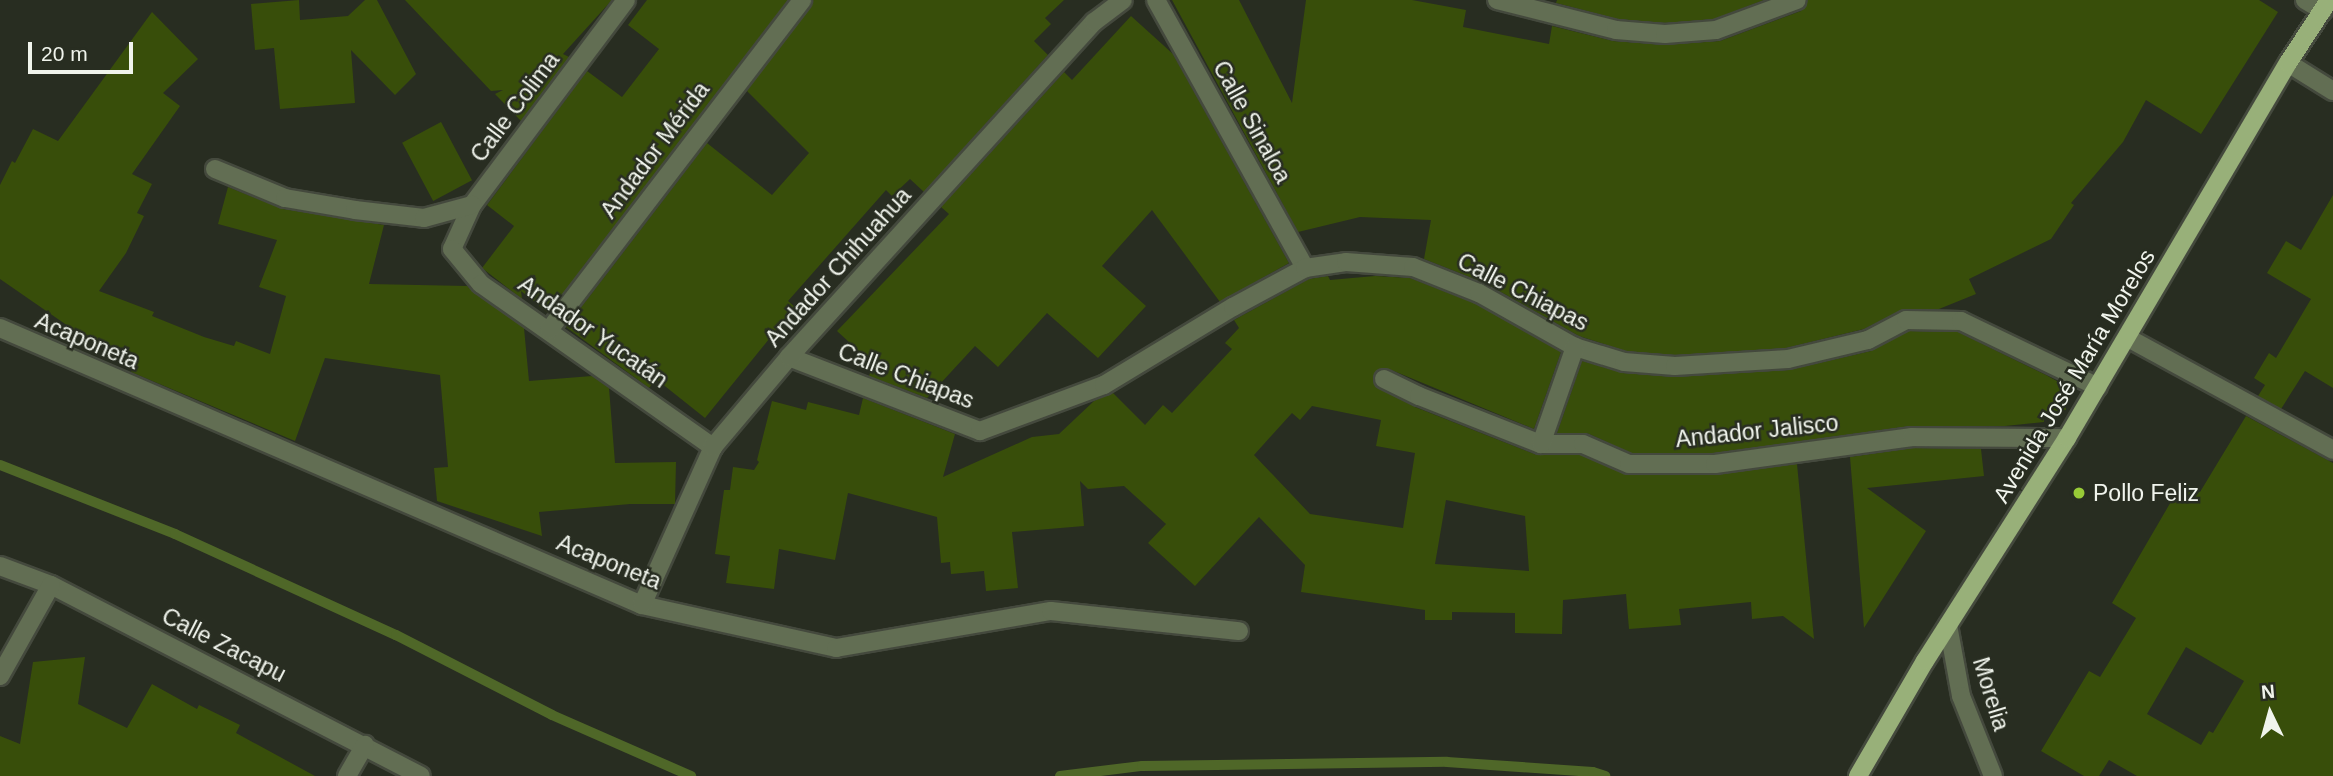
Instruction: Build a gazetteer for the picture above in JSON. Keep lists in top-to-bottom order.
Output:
{
  "streets": {
    "main road": ["Avenida José María Morelos"],
    "street": [
      "Calle Colima",
      "Calle Sinaloa",
      "Andador Mérida",
      "Andador Chihuahua",
      "Calle Chiapas",
      "Andador Yucatán",
      "Acaponeta",
      "Andador Jalisco",
      "Calle Zacapu",
      "Morelia"
    ]
  },
  "crossings": [
    ["Calle Colima", "Andador Yucatán"],
    ["Calle Sinaloa", "Calle Chiapas"],
    ["Andador Mérida", "Andador Yucatán"],
    ["Andador Chihuahua", "Calle Chiapas"],
    ["Andador Chihuahua", "Andador Yucatán"],
    ["Andador Chihuahua", "Acaponeta"],
    ["Calle Chiapas", "Avenida José María Morelos"],
    ["Avenida José María Morelos", "Andador Jalisco"],
    ["Avenida José María Morelos", "Morelia"]
  ],
  "places": ["Pollo Feliz"],
  "scale_bar": "20 m",
  "north": "top"
}
